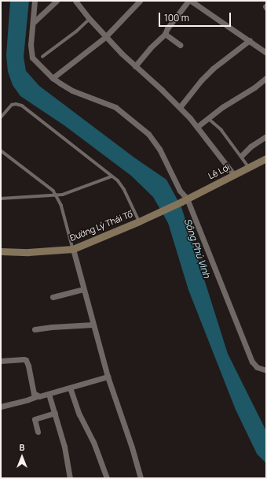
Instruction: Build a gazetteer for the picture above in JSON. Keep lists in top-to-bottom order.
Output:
{
  "streets": {
    "main road": ["Lê Lợi", "Đường Lý Thái Tổ"]
  },
  "crossings": [
    ["Lê Lợi", "Đường Lý Thái Tổ"]
  ],
  "water": ["Sông Phú Vinh"],
  "scale_bar": "100 m",
  "north": "top"
}
